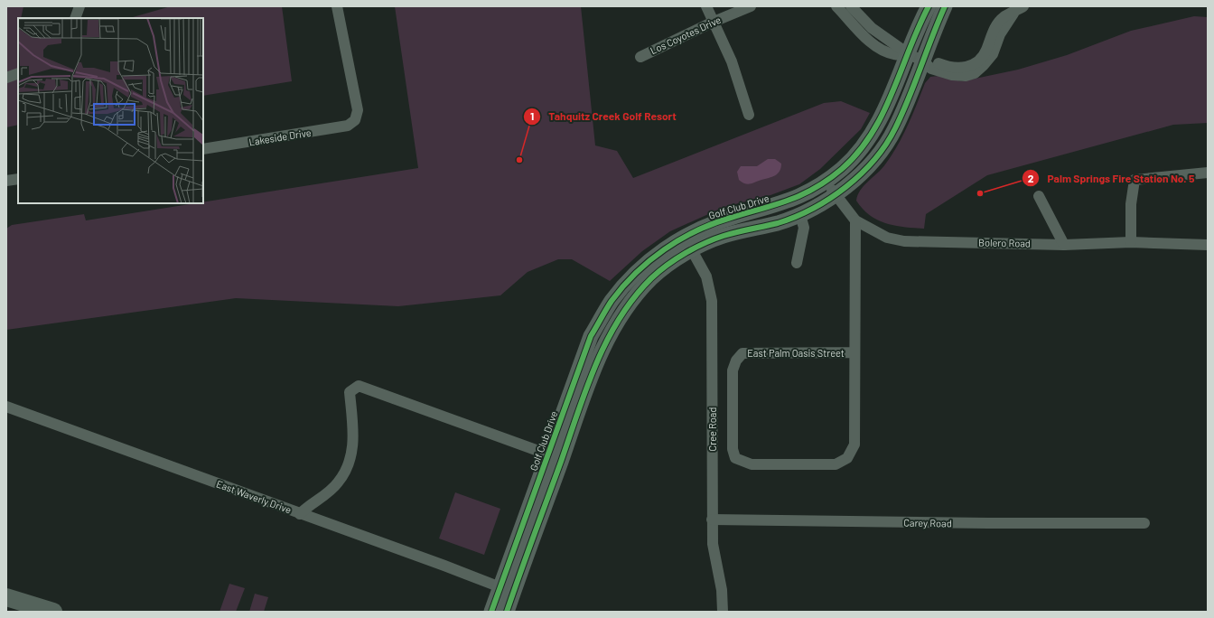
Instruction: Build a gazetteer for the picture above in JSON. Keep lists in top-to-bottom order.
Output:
{
  "streets": {
    "street": [
      "Los Coyotes Drive",
      "Lakeside Drive",
      "Golf Club Drive",
      "Bolero Road",
      "East Palm Oasis Street",
      "Cree Road",
      "East Waverly Drive",
      "Carey Road"
    ]
  },
  "crossings": [
    ["Golf Club Drive", "Bolero Road"],
    ["Golf Club Drive", "Cree Road"],
    ["Golf Club Drive", "East Waverly Drive"],
    ["Bolero Road", "East Palm Oasis Street"],
    ["Cree Road", "Carey Road"]
  ],
  "places": ["Tahquitz Creek Golf Resort", "Palm Springs Fire Station No. 5"]
}
